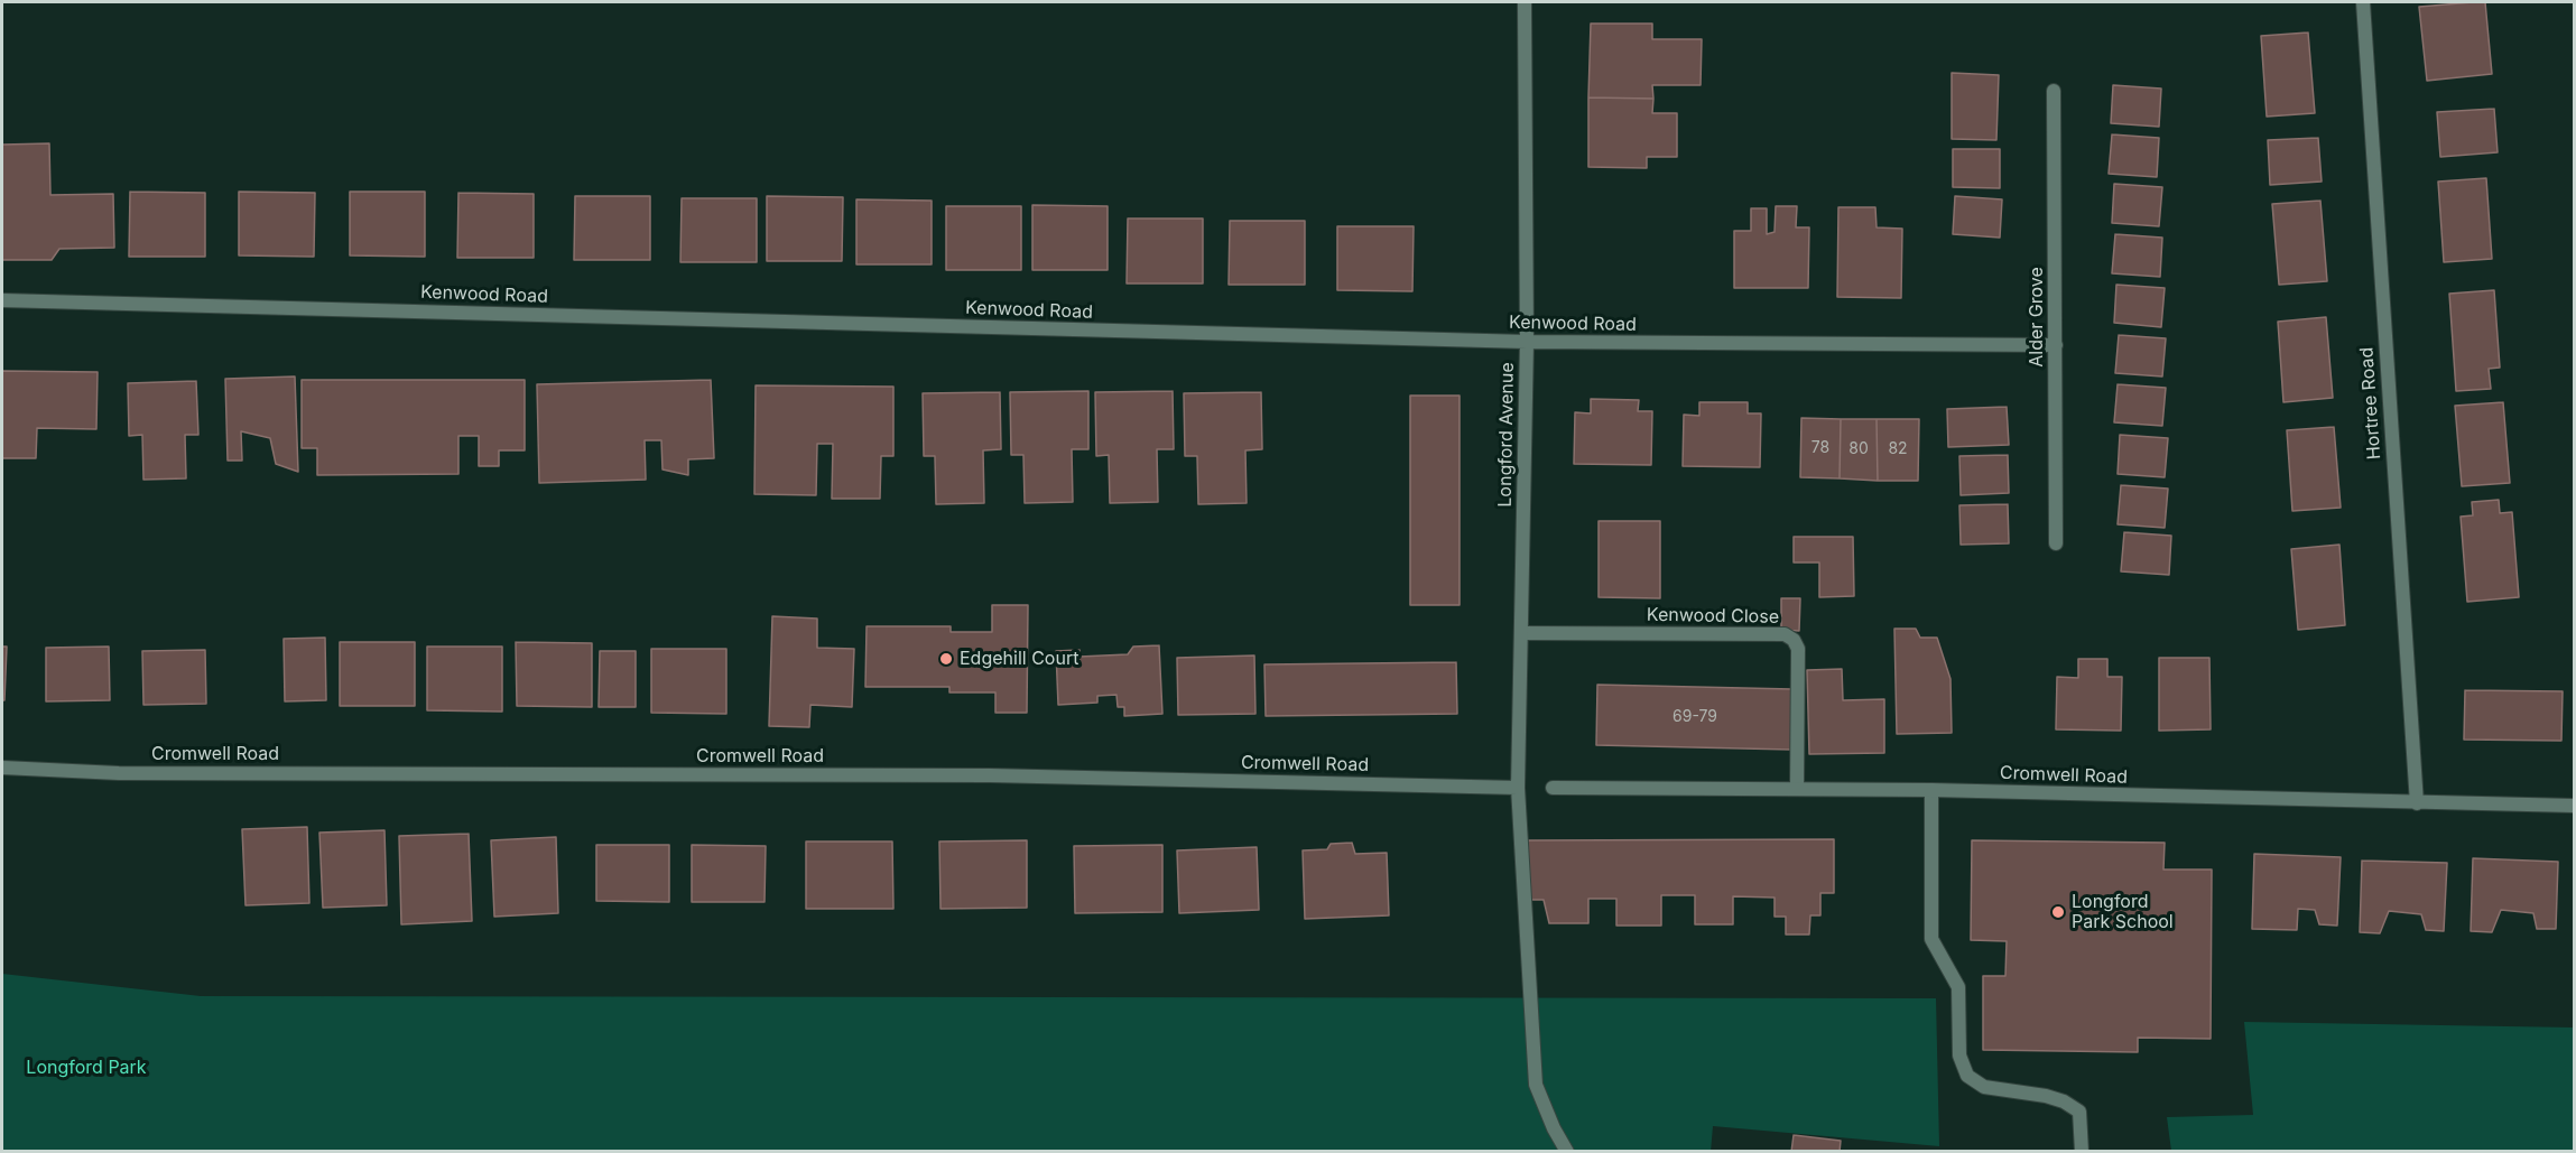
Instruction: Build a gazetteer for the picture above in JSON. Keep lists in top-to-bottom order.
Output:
{
  "streets": {
    "street": [
      "Kenwood Road",
      "Alder Grove",
      "Hortree Road",
      "Longford Avenue",
      "Kenwood Close",
      "Cromwell Road"
    ]
  },
  "crossings": [
    ["Kenwood Road", "Alder Grove"],
    ["Kenwood Road", "Longford Avenue"],
    ["Hortree Road", "Cromwell Road"],
    ["Longford Avenue", "Kenwood Close"],
    ["Longford Avenue", "Cromwell Road"],
    ["Kenwood Close", "Cromwell Road"]
  ],
  "parks": ["Longford Park"],
  "places": ["Edgehill Court", "Longford Park School"],
  "house_numbers": [
    "78",
    "80",
    "82",
    "69-79"
  ]
}
